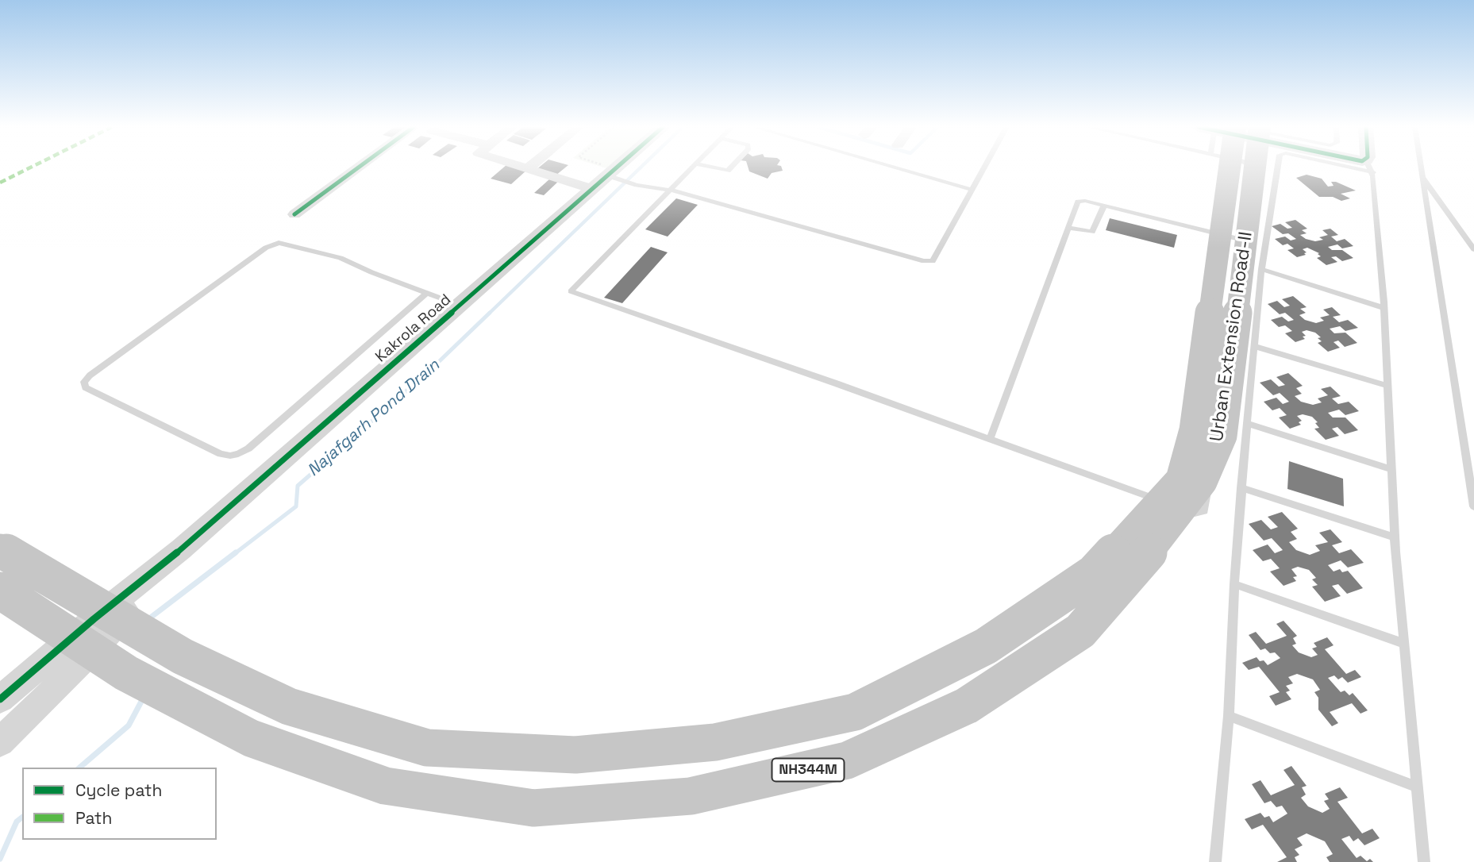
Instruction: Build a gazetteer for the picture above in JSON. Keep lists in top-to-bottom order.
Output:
{
  "streets": {
    "highway": ["Urban Extension Road-II", "NH344M"],
    "street": ["Kakrola Road"]
  },
  "water": ["Najafgarh Pond Drain"],
  "legend": ["Cycle path", "Path"]
}
